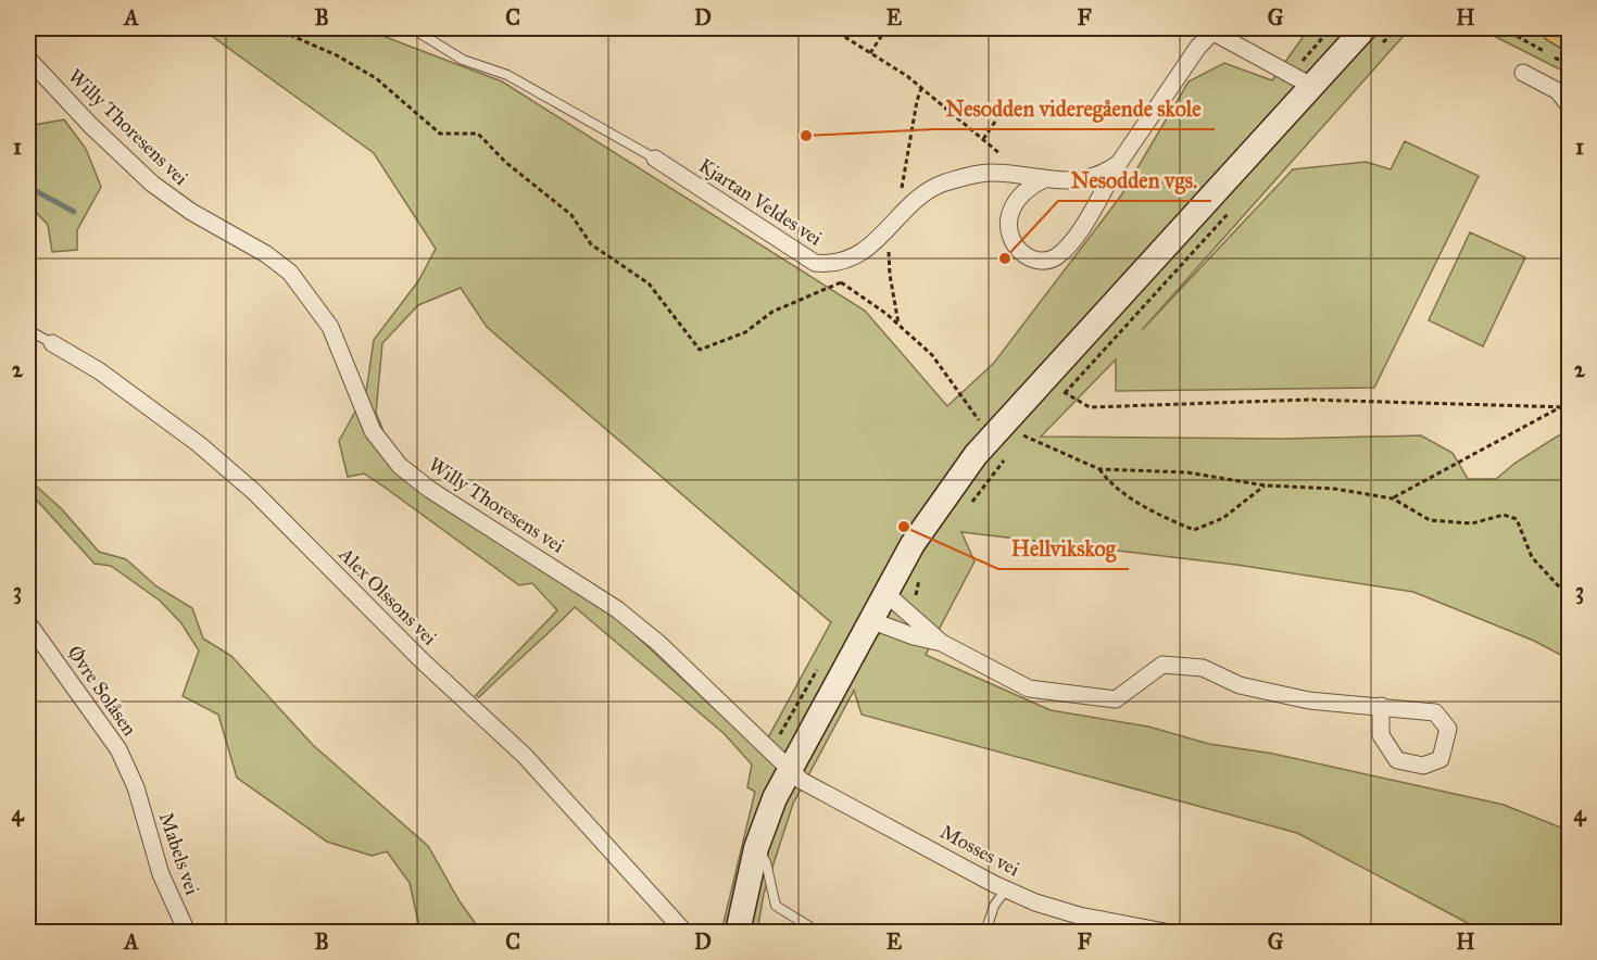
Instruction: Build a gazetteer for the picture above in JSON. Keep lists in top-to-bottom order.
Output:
{
  "streets": {
    "street": [
      "Willy Thoresens vei",
      "Kjartan Veldes vei",
      "Alex Olssons vei",
      "Øvre Solåsen",
      "Mosses vei",
      "Mabels vei"
    ]
  },
  "crossings": [
    ["Willy Thoresens vei", "Mosses vei"],
    ["Øvre Solåsen", "Mabels vei"]
  ],
  "places": ["Nesodden videregående skole", "Nesodden vgs.", "Hellvikskog"],
  "grid": {
    "columns": [
      "A",
      "B",
      "C",
      "D",
      "E",
      "F",
      "G",
      "H"
    ],
    "rows": [
      "1",
      "2",
      "3",
      "4"
    ]
  }
}
